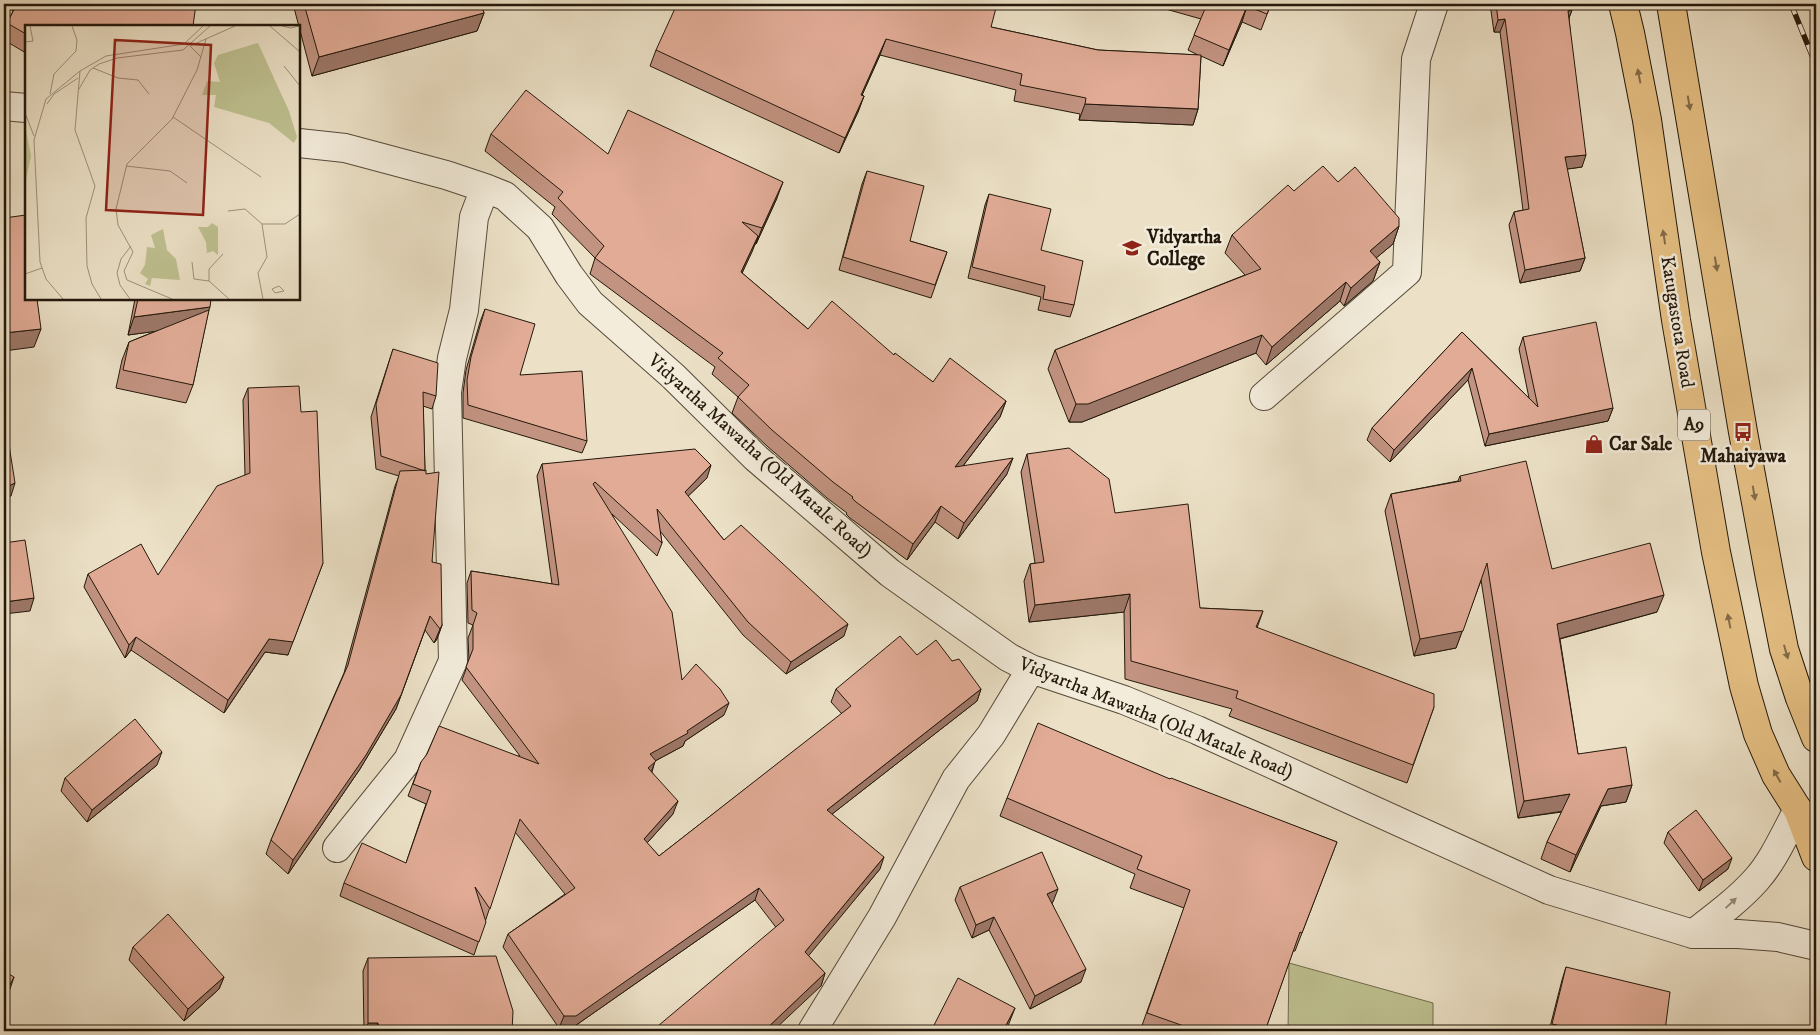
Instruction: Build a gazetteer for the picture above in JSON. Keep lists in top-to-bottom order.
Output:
{
  "streets": {
    "main road": ["Katugastota Road", "A9"],
    "street": ["Vidyartha Mawatha (Old Matale Road)"]
  },
  "places": {
    "school or university": ["Vidyartha College"],
    "bus stop": ["Mahaiyawa"],
    "shop": ["Car Sale"]
  }
}
